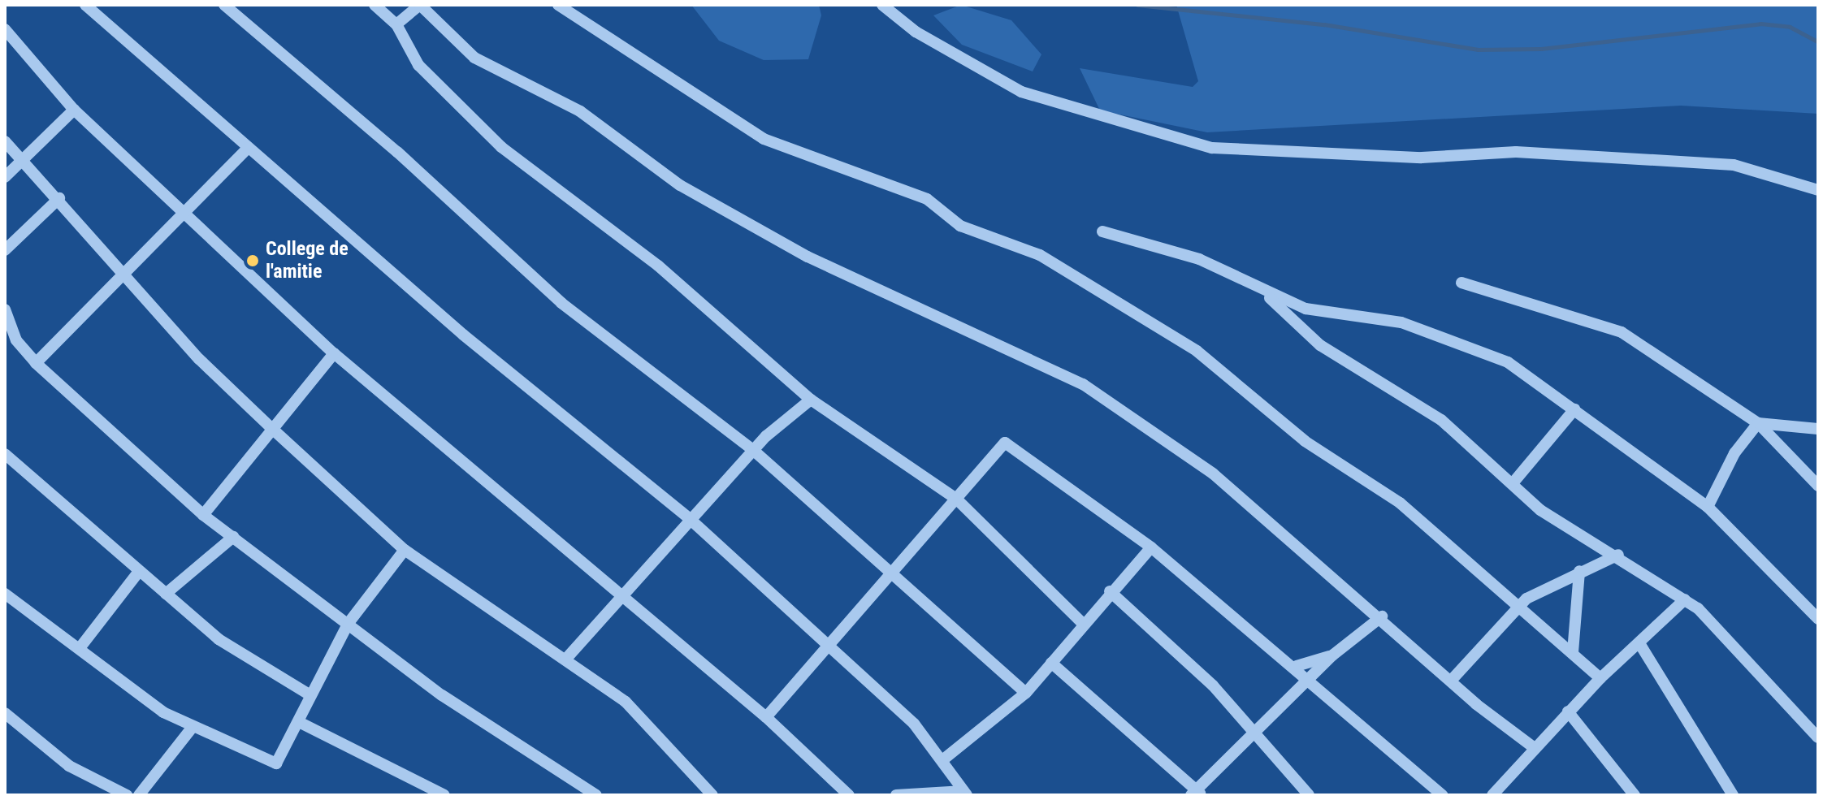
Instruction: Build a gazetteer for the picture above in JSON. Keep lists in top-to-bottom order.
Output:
{
  "places": ["College de l'amitie"]
}
